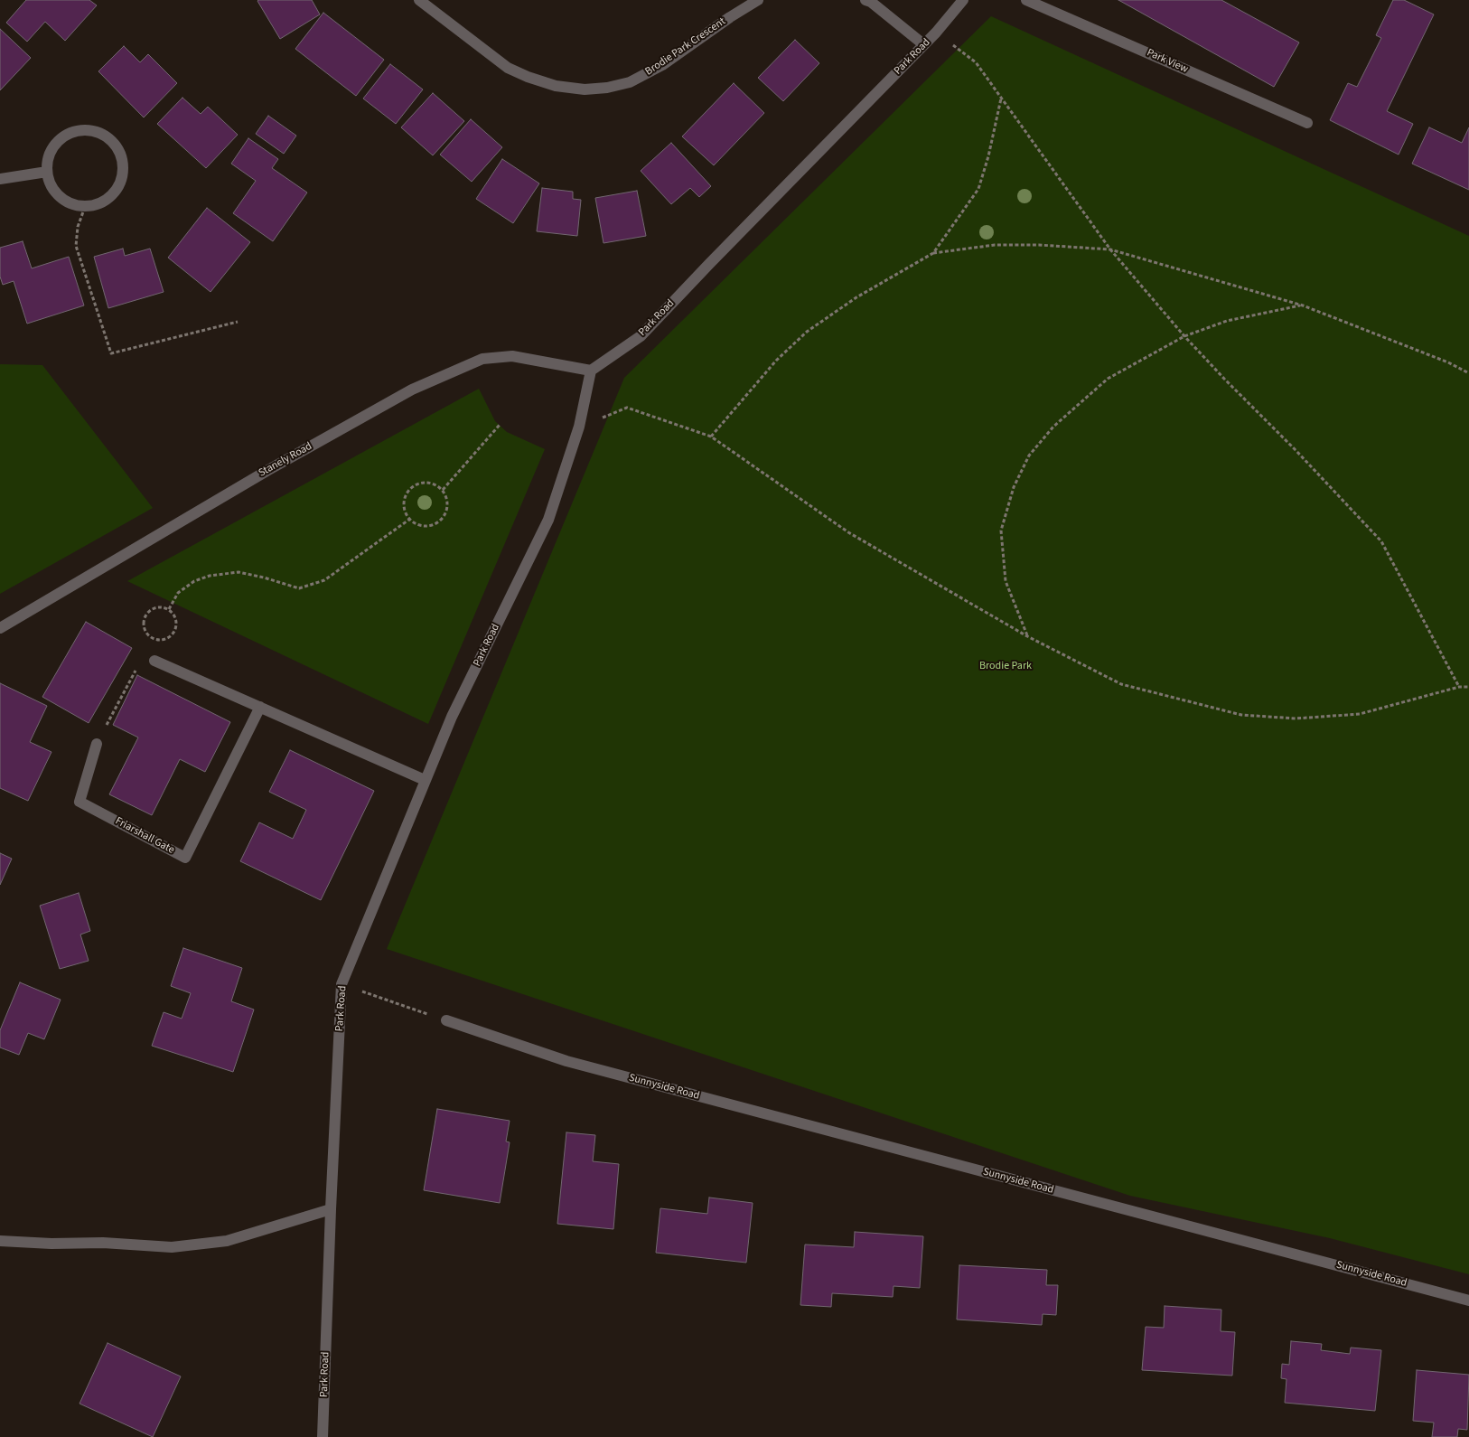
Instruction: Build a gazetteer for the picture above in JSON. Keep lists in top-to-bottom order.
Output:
{
  "streets": {
    "street": [
      "Brodie Park Crescent",
      "Park Road",
      "Park View",
      "Stanely Road",
      "Friarshall Gate",
      "Sunnyside Road"
    ]
  },
  "crossings": [
    ["Park Road", "Stanely Road"]
  ],
  "parks": ["Brodie Park"]
}
